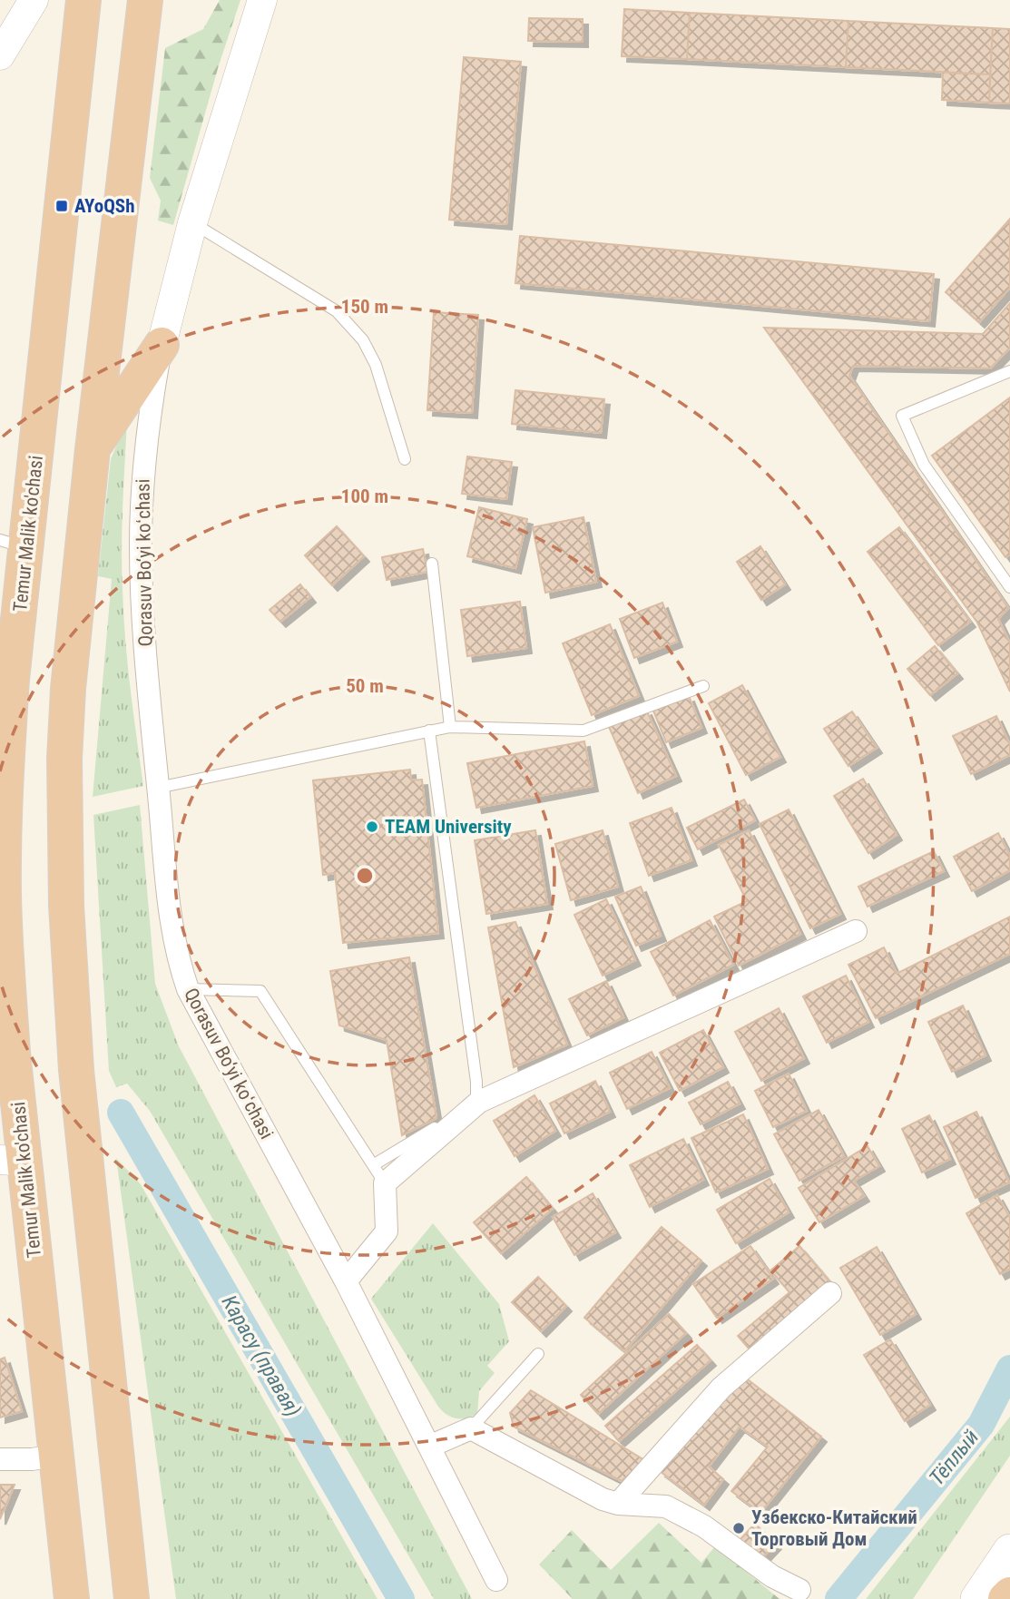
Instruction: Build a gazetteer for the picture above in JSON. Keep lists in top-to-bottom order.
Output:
{
  "streets": {
    "highway": ["Temur Malik ko'chasi"],
    "street": ["Qorasuv Bo‘yi koʻchasi"]
  },
  "water": ["Карасу (правая)", "Тёплый"],
  "places": {
    "transit": ["AYoQSh"],
    "other": ["TEAM University", "Узбекско-Китайский Торговый Дом"]
  },
  "rings": ["150 m", "100 m", "50 m"]
}
